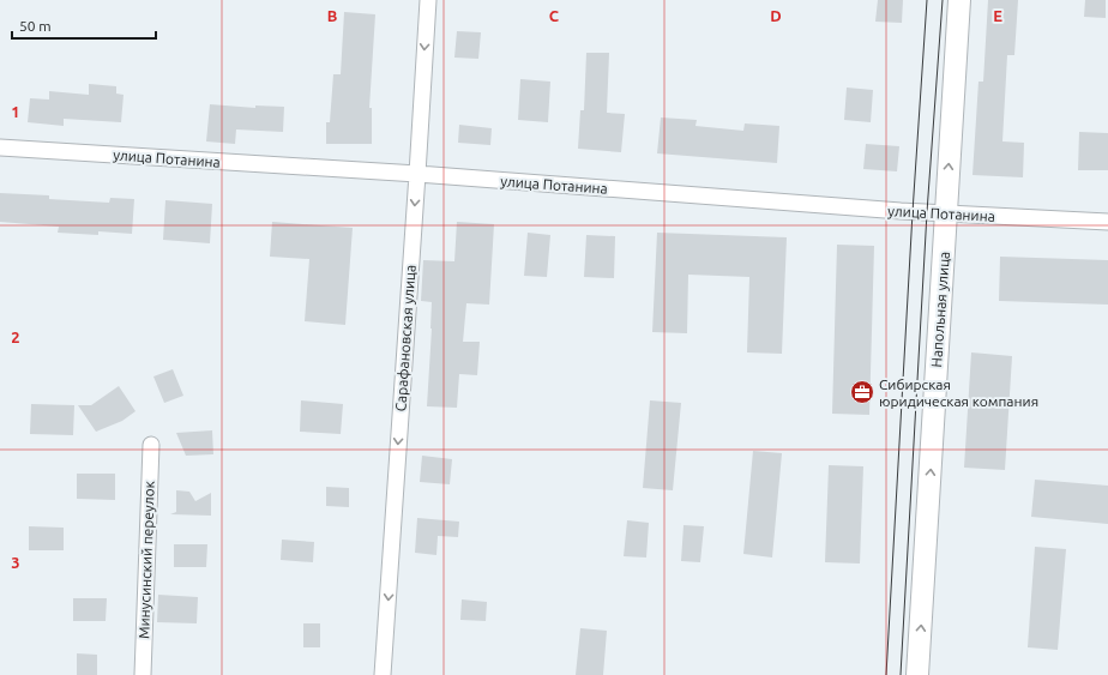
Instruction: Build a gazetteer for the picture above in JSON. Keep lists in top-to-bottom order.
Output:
{
  "streets": {
    "street": [
      "улица Потанина",
      "Напольная улица",
      "Сарафановская улица",
      "Минусинский переулок"
    ]
  },
  "crossings": [
    ["улица Потанина", "Напольная улица"],
    ["улица Потанина", "Сарафановская улица"]
  ],
  "one_way": ["Напольная улица", "Сарафановская улица"],
  "places": {
    "office": ["Сибирская юридическая компания"]
  },
  "scale_bar": "50 m",
  "grid": {
    "columns": [
      "B",
      "C",
      "D",
      "E"
    ],
    "rows": ["1", "2", "3"]
  }
}
